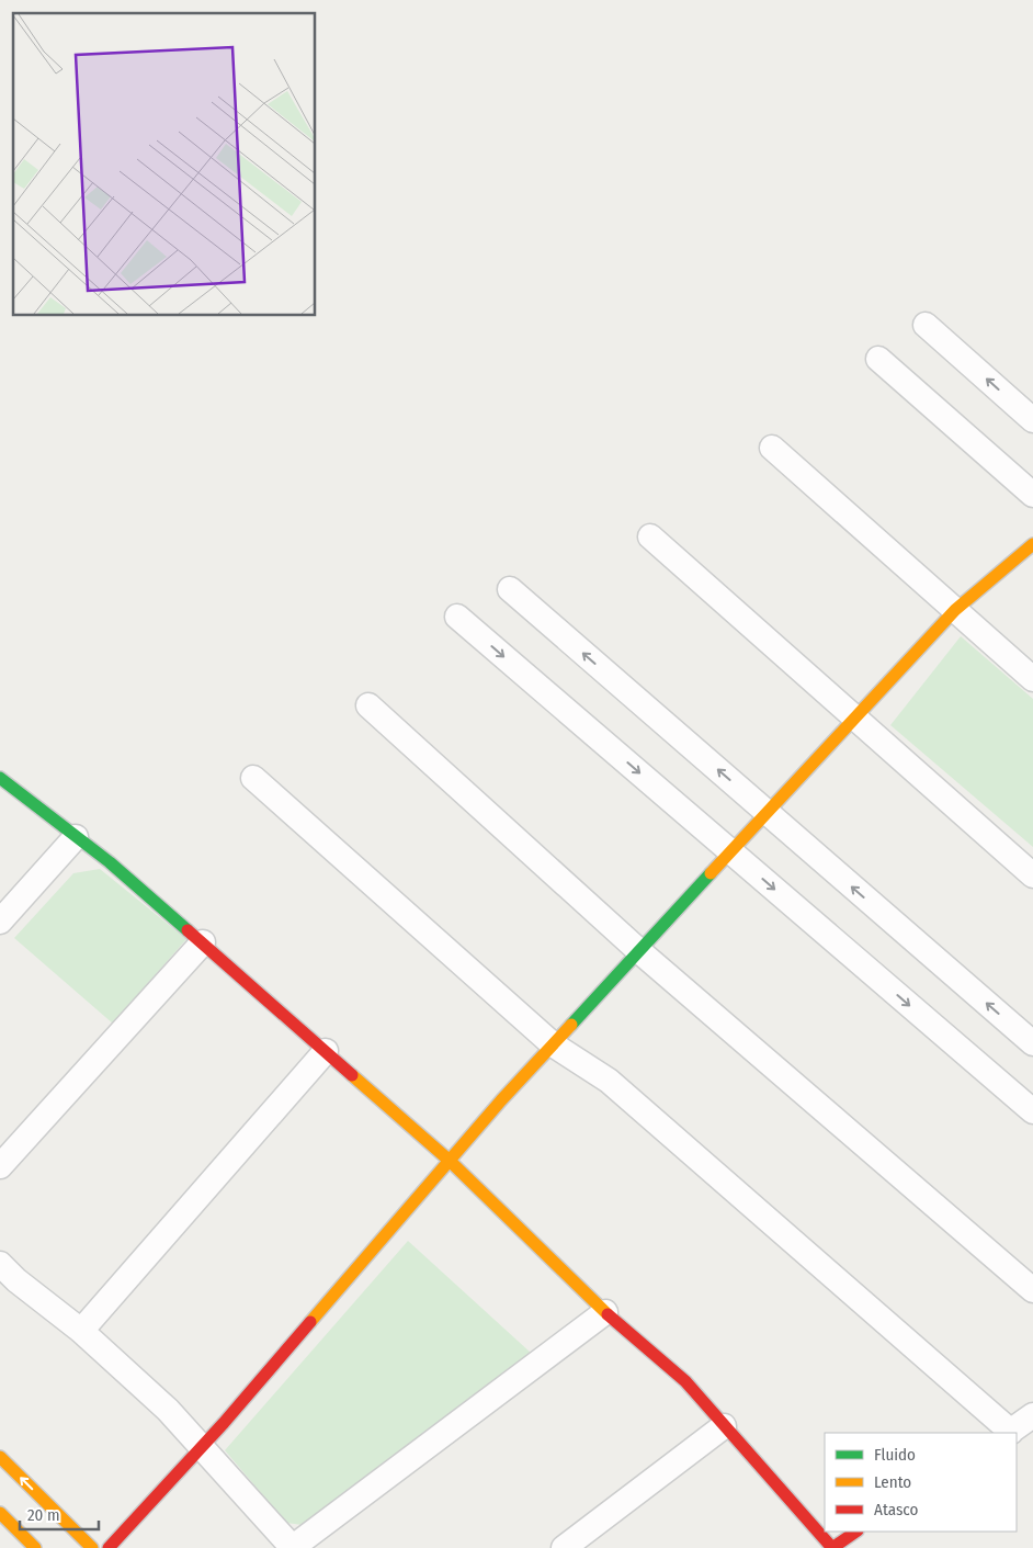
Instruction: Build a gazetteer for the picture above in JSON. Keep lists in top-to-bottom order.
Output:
{
  "legend": ["Fluido", "Lento", "Atasco"],
  "scale_bar": "20 m"
}
